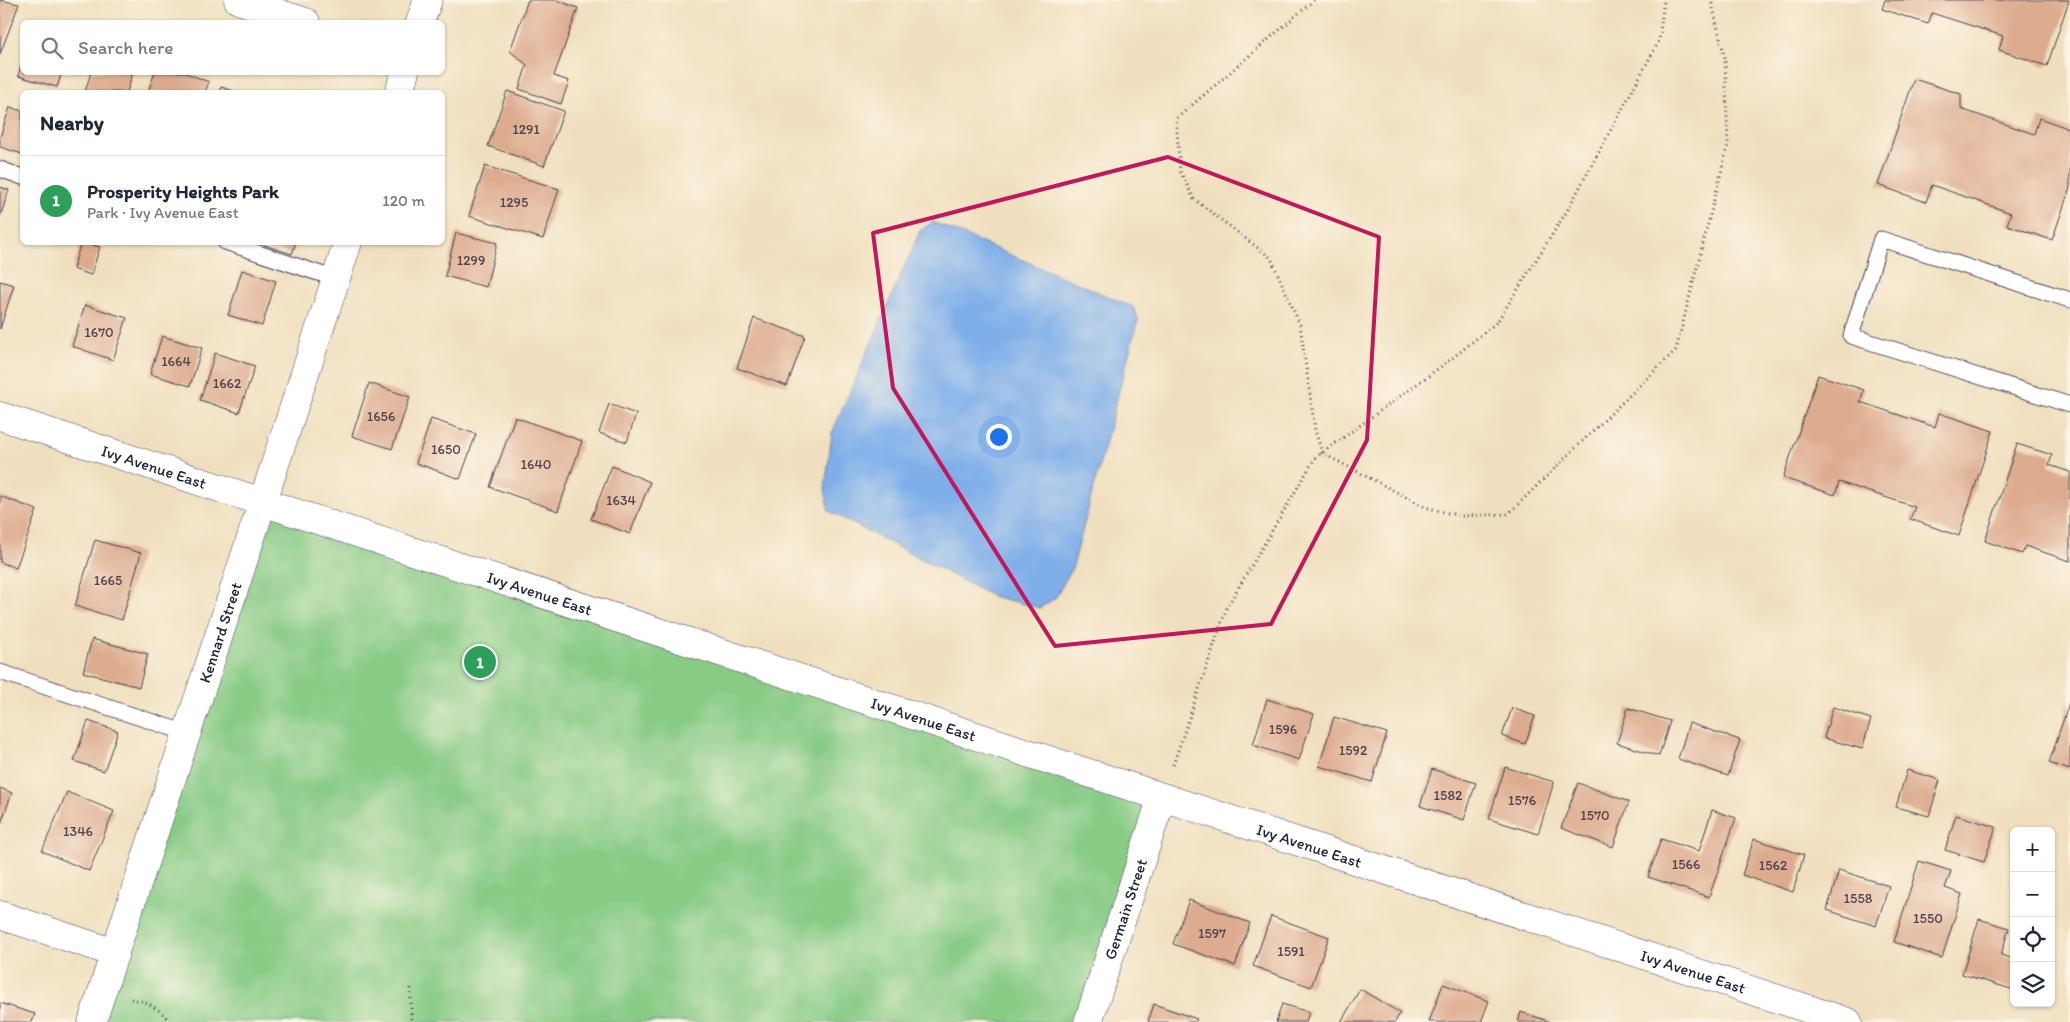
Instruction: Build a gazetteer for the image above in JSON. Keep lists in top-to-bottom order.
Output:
{
  "streets": {
    "street": ["Ivy Avenue East", "Kennard Street", "Germain Street"]
  },
  "crossings": [
    ["Ivy Avenue East", "Kennard Street"],
    ["Ivy Avenue East", "Germain Street"]
  ],
  "house_numbers": [
    "1291",
    "1295",
    "1299",
    "1670",
    "1664",
    "1662",
    "1656",
    "1650",
    "1640",
    "1634",
    "1665",
    "1596",
    "1592",
    "1582",
    "1576",
    "1570",
    "1346",
    "1566",
    "1562",
    "1558",
    "1550",
    "1597",
    "1591"
  ],
  "page": {
    "search": "Search here",
    "heading": "Nearby",
    "list": [
      {
        "mark": "1",
        "name": "Prosperity Heights Park",
        "note": "Park · Ivy Avenue East",
        "value": "120 m"
      }
    ],
    "pins": "1",
    "map_buttons": ["+", "−"]
  }
}
